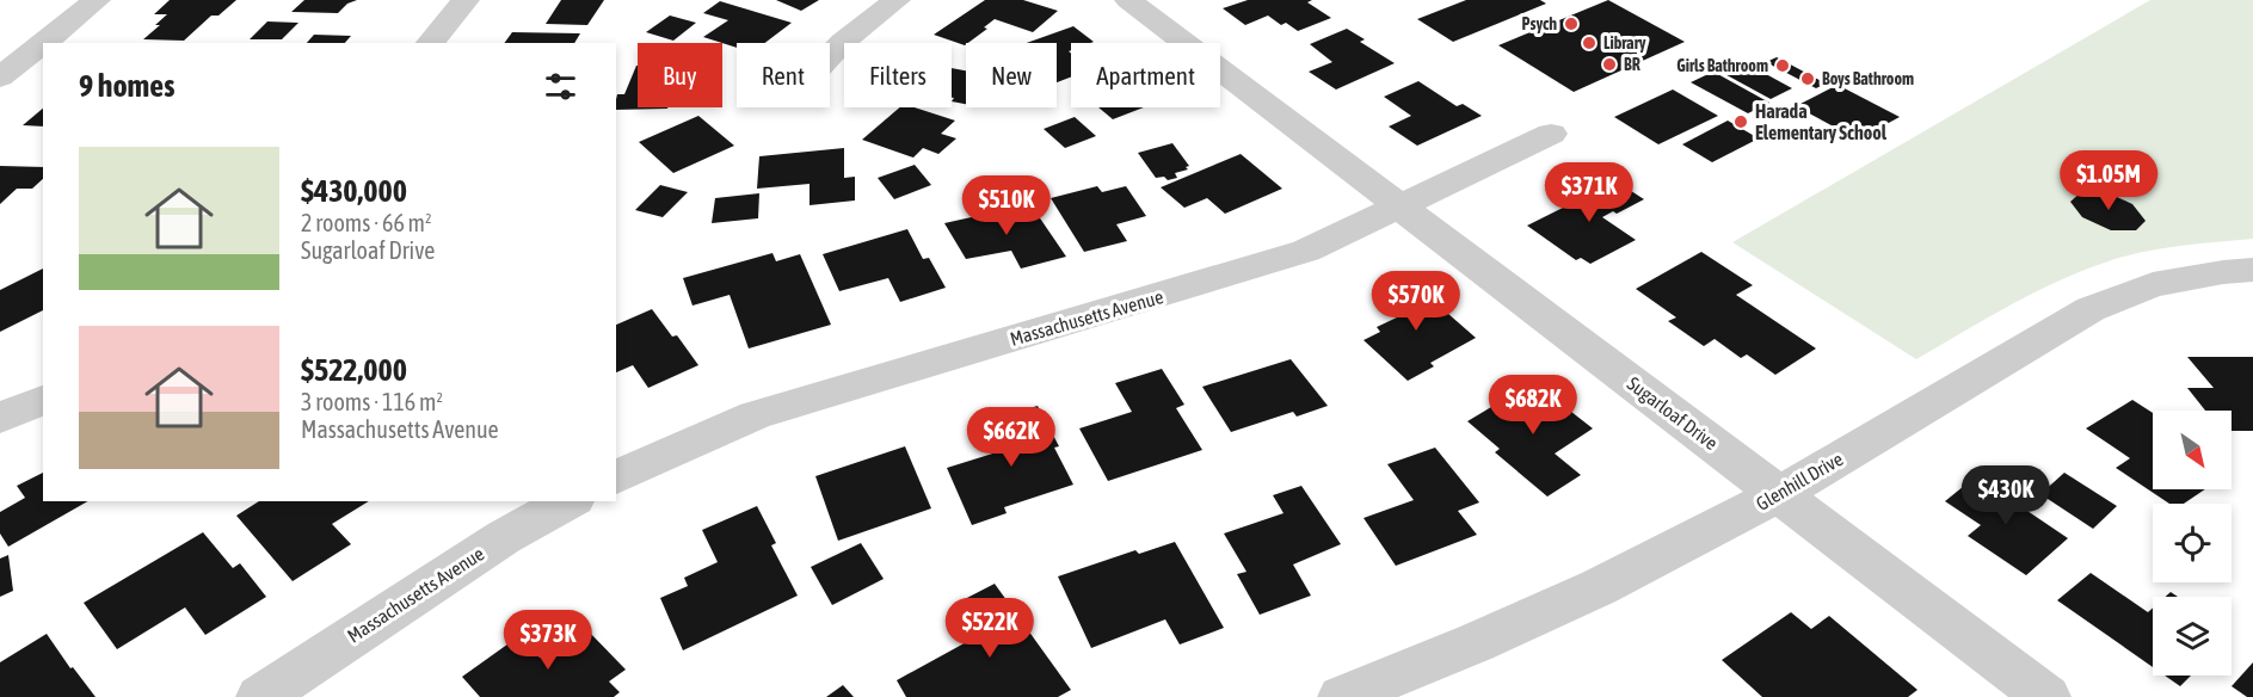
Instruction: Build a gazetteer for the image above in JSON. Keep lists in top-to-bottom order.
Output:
{
  "streets": {
    "street": ["Massachusetts Avenue", "Sugarloaf Drive", "Glenhill Drive"]
  },
  "crossings": [
    ["Massachusetts Avenue", "Sugarloaf Drive"],
    ["Sugarloaf Drive", "Glenhill Drive"]
  ],
  "places": [
    "Psych",
    "Library",
    "BR",
    "Girls Bathroom",
    "Boys Bathroom",
    "Harada Elementary School"
  ],
  "north": "bottom right",
  "page": {
    "chip": [
      "Buy",
      "Rent",
      "Filters",
      "New",
      "Apartment"
    ],
    "heading": "9 homes",
    "list": [
      {
        "name": "$430,000",
        "note": "2 rooms · 66 m² · Sugarloaf Drive"
      },
      {
        "name": "$522,000",
        "note": "3 rooms · 116 m² · Massachusetts Avenue"
      }
    ],
    "price": [
      "$1.05M",
      "$371K",
      "$510K",
      "$570K",
      "$682K",
      "$662K",
      "$430K",
      "$522K",
      "$373K"
    ]
  }
}
